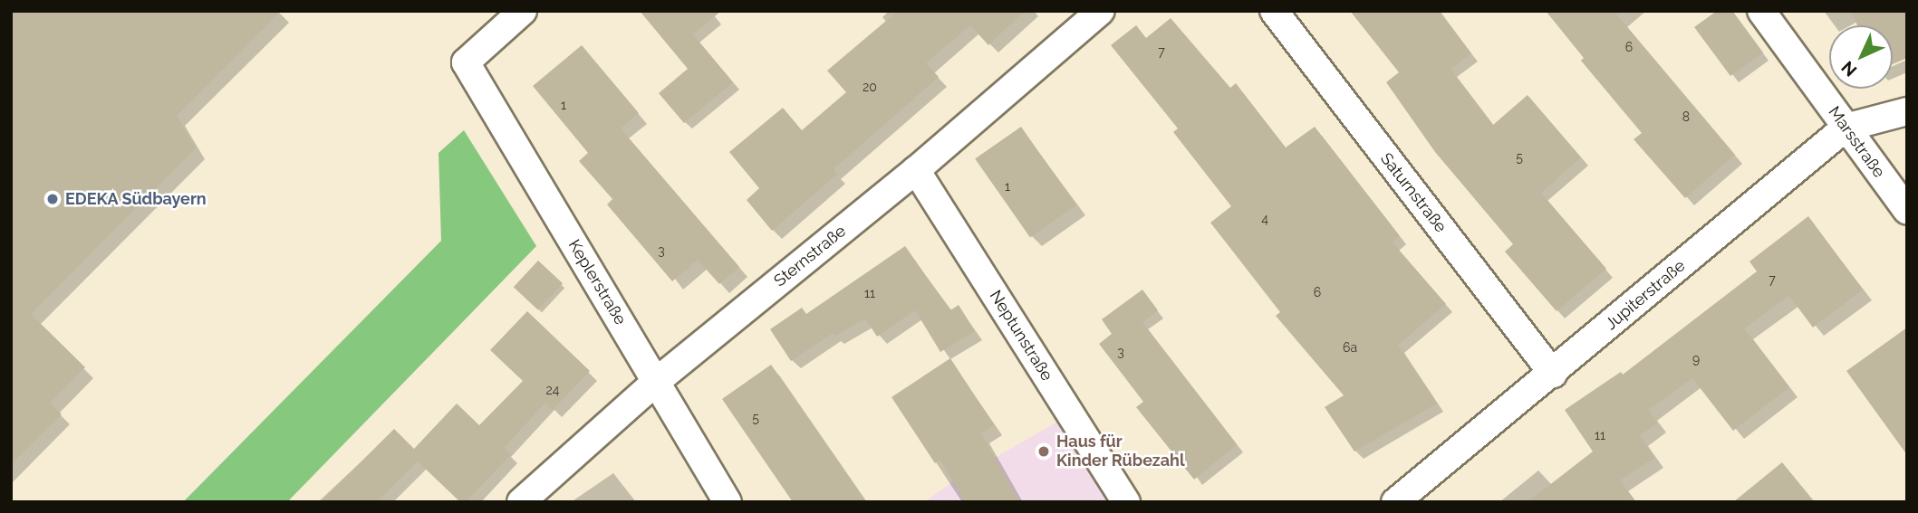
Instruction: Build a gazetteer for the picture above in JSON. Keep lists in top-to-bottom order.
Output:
{
  "streets": {
    "street": [
      "Marsstraße",
      "Saturnstraße",
      "Sternstraße",
      "Keplerstraße",
      "Jupiterstraße",
      "Neptunstraße"
    ]
  },
  "crossings": [
    ["Marsstraße", "Jupiterstraße"],
    ["Saturnstraße", "Jupiterstraße"],
    ["Sternstraße", "Keplerstraße"],
    ["Sternstraße", "Neptunstraße"]
  ],
  "places": ["EDEKA Südbayern", "Haus für Kinder Rübezahl"],
  "house_numbers": [
    "6",
    "7",
    "20",
    "1",
    "8",
    "5",
    "1",
    "4",
    "3",
    "7",
    "6",
    "11",
    "6a",
    "3",
    "9",
    "24",
    "5",
    "11"
  ],
  "north": "bottom left"
}
